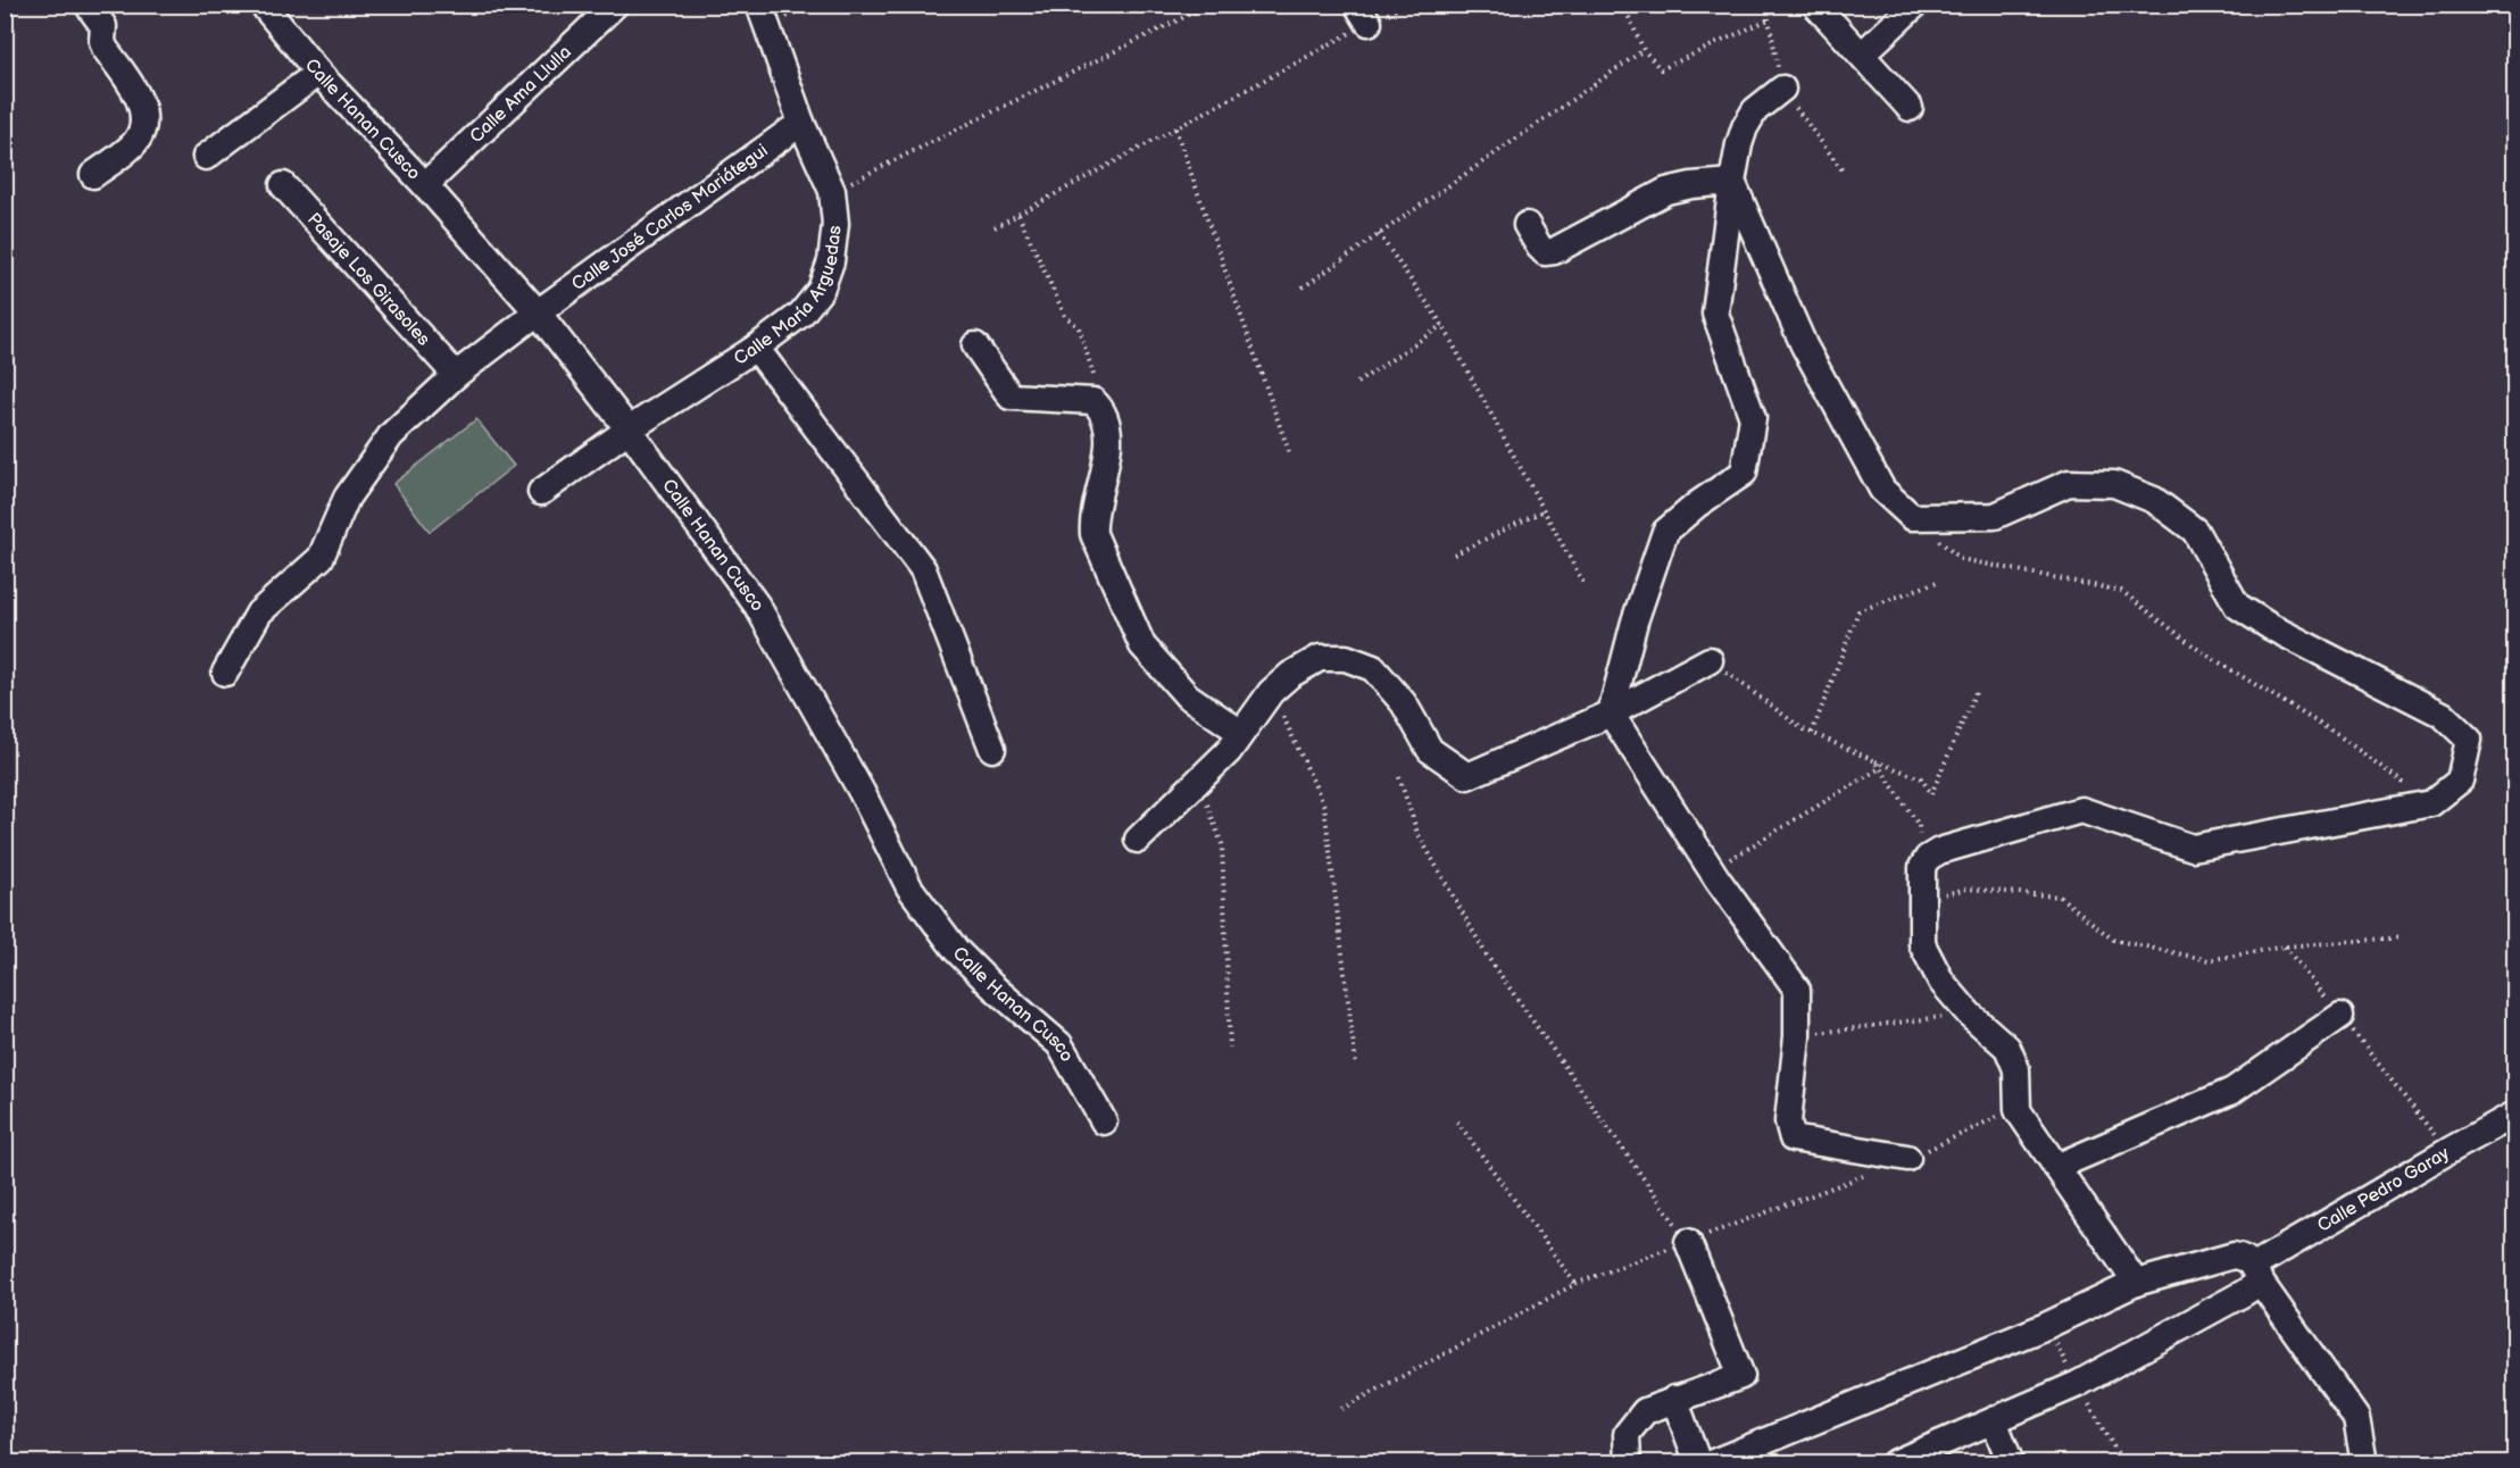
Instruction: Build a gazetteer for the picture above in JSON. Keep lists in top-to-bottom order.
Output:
{
  "streets": {
    "street": [
      "Calle Ama Llulla",
      "Calle Hanan Cusco",
      "Calle José Carlos Mariátegui",
      "Pasaje Los Girasoles",
      "Calle María Arguedas",
      "Calle Pedro Garay"
    ]
  },
  "crossings": [
    ["Calle Ama Llulla", "Calle Hanan Cusco"],
    ["Calle Hanan Cusco", "Calle José Carlos Mariátegui"],
    ["Calle Hanan Cusco", "Calle María Arguedas"],
    ["Calle José Carlos Mariátegui", "Pasaje Los Girasoles"],
    ["Calle José Carlos Mariátegui", "Calle María Arguedas"]
  ]
}
